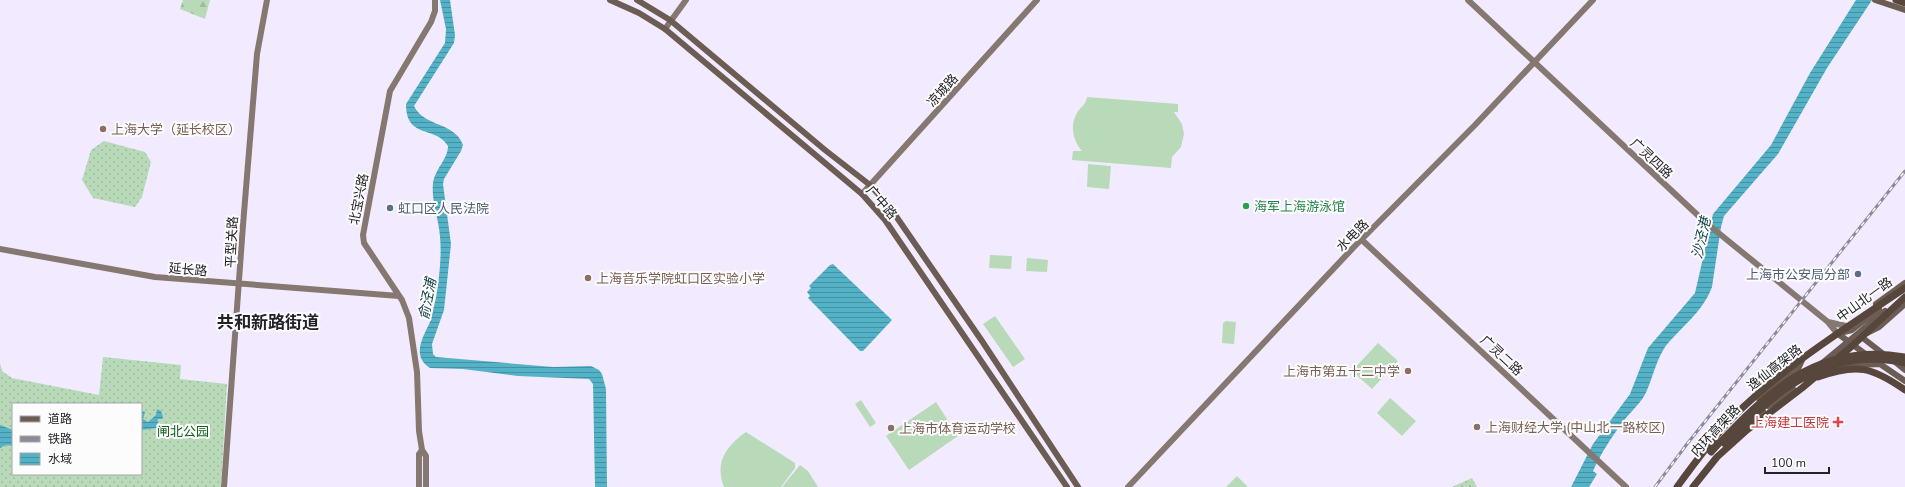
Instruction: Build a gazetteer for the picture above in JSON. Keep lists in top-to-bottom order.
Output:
{
  "streets": {
    "highway": ["逸仙高架路", "内环高架路"],
    "main road": ["广中路", "中山北一路"],
    "street": [
      "凉城路",
      "广灵四路",
      "北宝兴路",
      "水电路",
      "平型关路",
      "延长路",
      "广灵二路"
    ]
  },
  "crossings": [
    ["凉城路", "广中路"],
    ["广灵四路", "水电路"],
    ["广灵四路", "中山北一路"],
    ["北宝兴路", "延长路"],
    ["水电路", "广灵二路"],
    ["平型关路", "延长路"],
    ["中山北一路", "逸仙高架路"],
    ["中山北一路", "内环高架路"]
  ],
  "districts": ["共和新路街道"],
  "water": ["沙泾港", "俞泾浦"],
  "parks": ["闸北公园"],
  "places": {
    "other": [
      "上海大学（延长校区）",
      "海军上海游泳馆",
      "虹口区人民法院",
      "上海市公安局分部",
      "上海音乐学院虹口区实验小学",
      "上海市第五十二中学",
      "上海财经大学 (中山北一路校区)",
      "上海市体育运动学校"
    ],
    "health": ["上海建工医院"]
  },
  "legend": ["道路", "铁路", "水域"],
  "scale_bar": "100 m"
}
